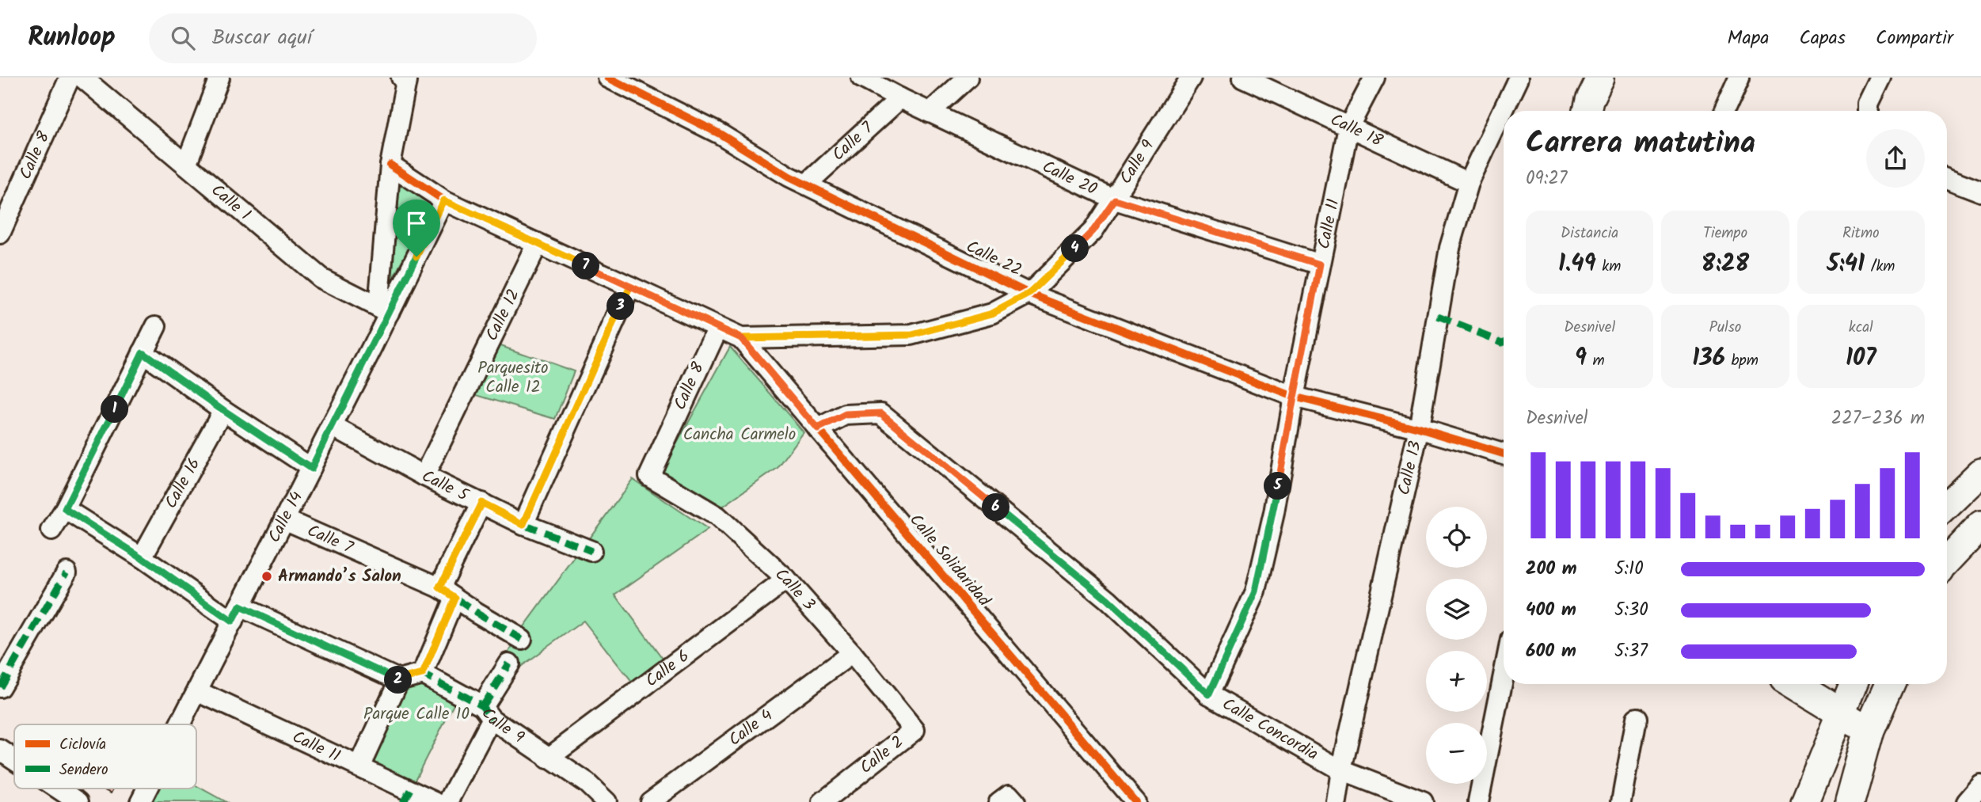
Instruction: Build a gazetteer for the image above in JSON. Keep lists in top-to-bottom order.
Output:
{
  "streets": {
    "street": [
      "Calle 18",
      "Calle 7",
      "Calle 8",
      "Calle 9",
      "Calle 20",
      "Calle 1",
      "Calle 11",
      "Calle 22",
      "Calle 12",
      "Calle 13",
      "Calle 16",
      "Calle 5",
      "Calle 14",
      "Calle Solidaridad",
      "Calle 3",
      "Calle 6",
      "Calle 4",
      "Calle Concordia",
      "Calle 2"
    ]
  },
  "crossings": [
    ["Calle 18", "Calle 11"],
    ["Calle 18", "Calle 13"],
    ["Calle 7", "Calle 20"],
    ["Calle 7", "Calle 22"],
    ["Calle 7", "Calle 14"],
    ["Calle 8", "Calle 3"],
    ["Calle 9", "Calle 20"],
    ["Calle 9", "Calle 22"],
    ["Calle 9", "Calle Solidaridad"],
    ["Calle 9", "Calle 6"],
    ["Calle 20", "Calle 11"],
    ["Calle 1", "Calle 14"],
    ["Calle 11", "Calle 22"],
    ["Calle 11", "Calle 14"],
    ["Calle 11", "Calle Concordia"],
    ["Calle 22", "Calle 13"],
    ["Calle 12", "Calle 5"],
    ["Calle 13", "Calle Concordia"],
    ["Calle 5", "Calle 14"],
    ["Calle Solidaridad", "Calle Concordia"],
    ["Calle 3", "Calle 6"],
    ["Calle 3", "Calle 4"],
    ["Calle 3", "Calle 2"]
  ],
  "parks": ["Parquesito Calle 12", "Cancha Carmelo", "Parque Calle 10"],
  "places": ["Armando’s Salon"],
  "legend": ["Ciclovía", "Sendero"],
  "page": {
    "header": "Runloop",
    "search": "Buscar aquí",
    "nav": ["Mapa", "Capas", "Compartir"],
    "heading": ["Carrera matutina", "09:27"],
    "stats": [
      ["Distancia", "1.49 km"],
      ["Tiempo", "8:28"],
      ["Ritmo", "5:41 /km"],
      ["Desnivel", "9 m"],
      ["Pulso", "136 bpm"],
      ["kcal", "107"]
    ],
    "pins": [
      "4",
      "7",
      "3",
      "1",
      "5",
      "6",
      "2"
    ],
    "chart": ["Desnivel", "227–236 m"],
    "map_buttons": ["+", "−"],
    "list": [
      {
        "name": "200 m",
        "note": "5:10"
      },
      {
        "name": "400 m",
        "note": "5:30"
      },
      {
        "name": "600 m",
        "note": "5:37"
      }
    ]
  }
}
